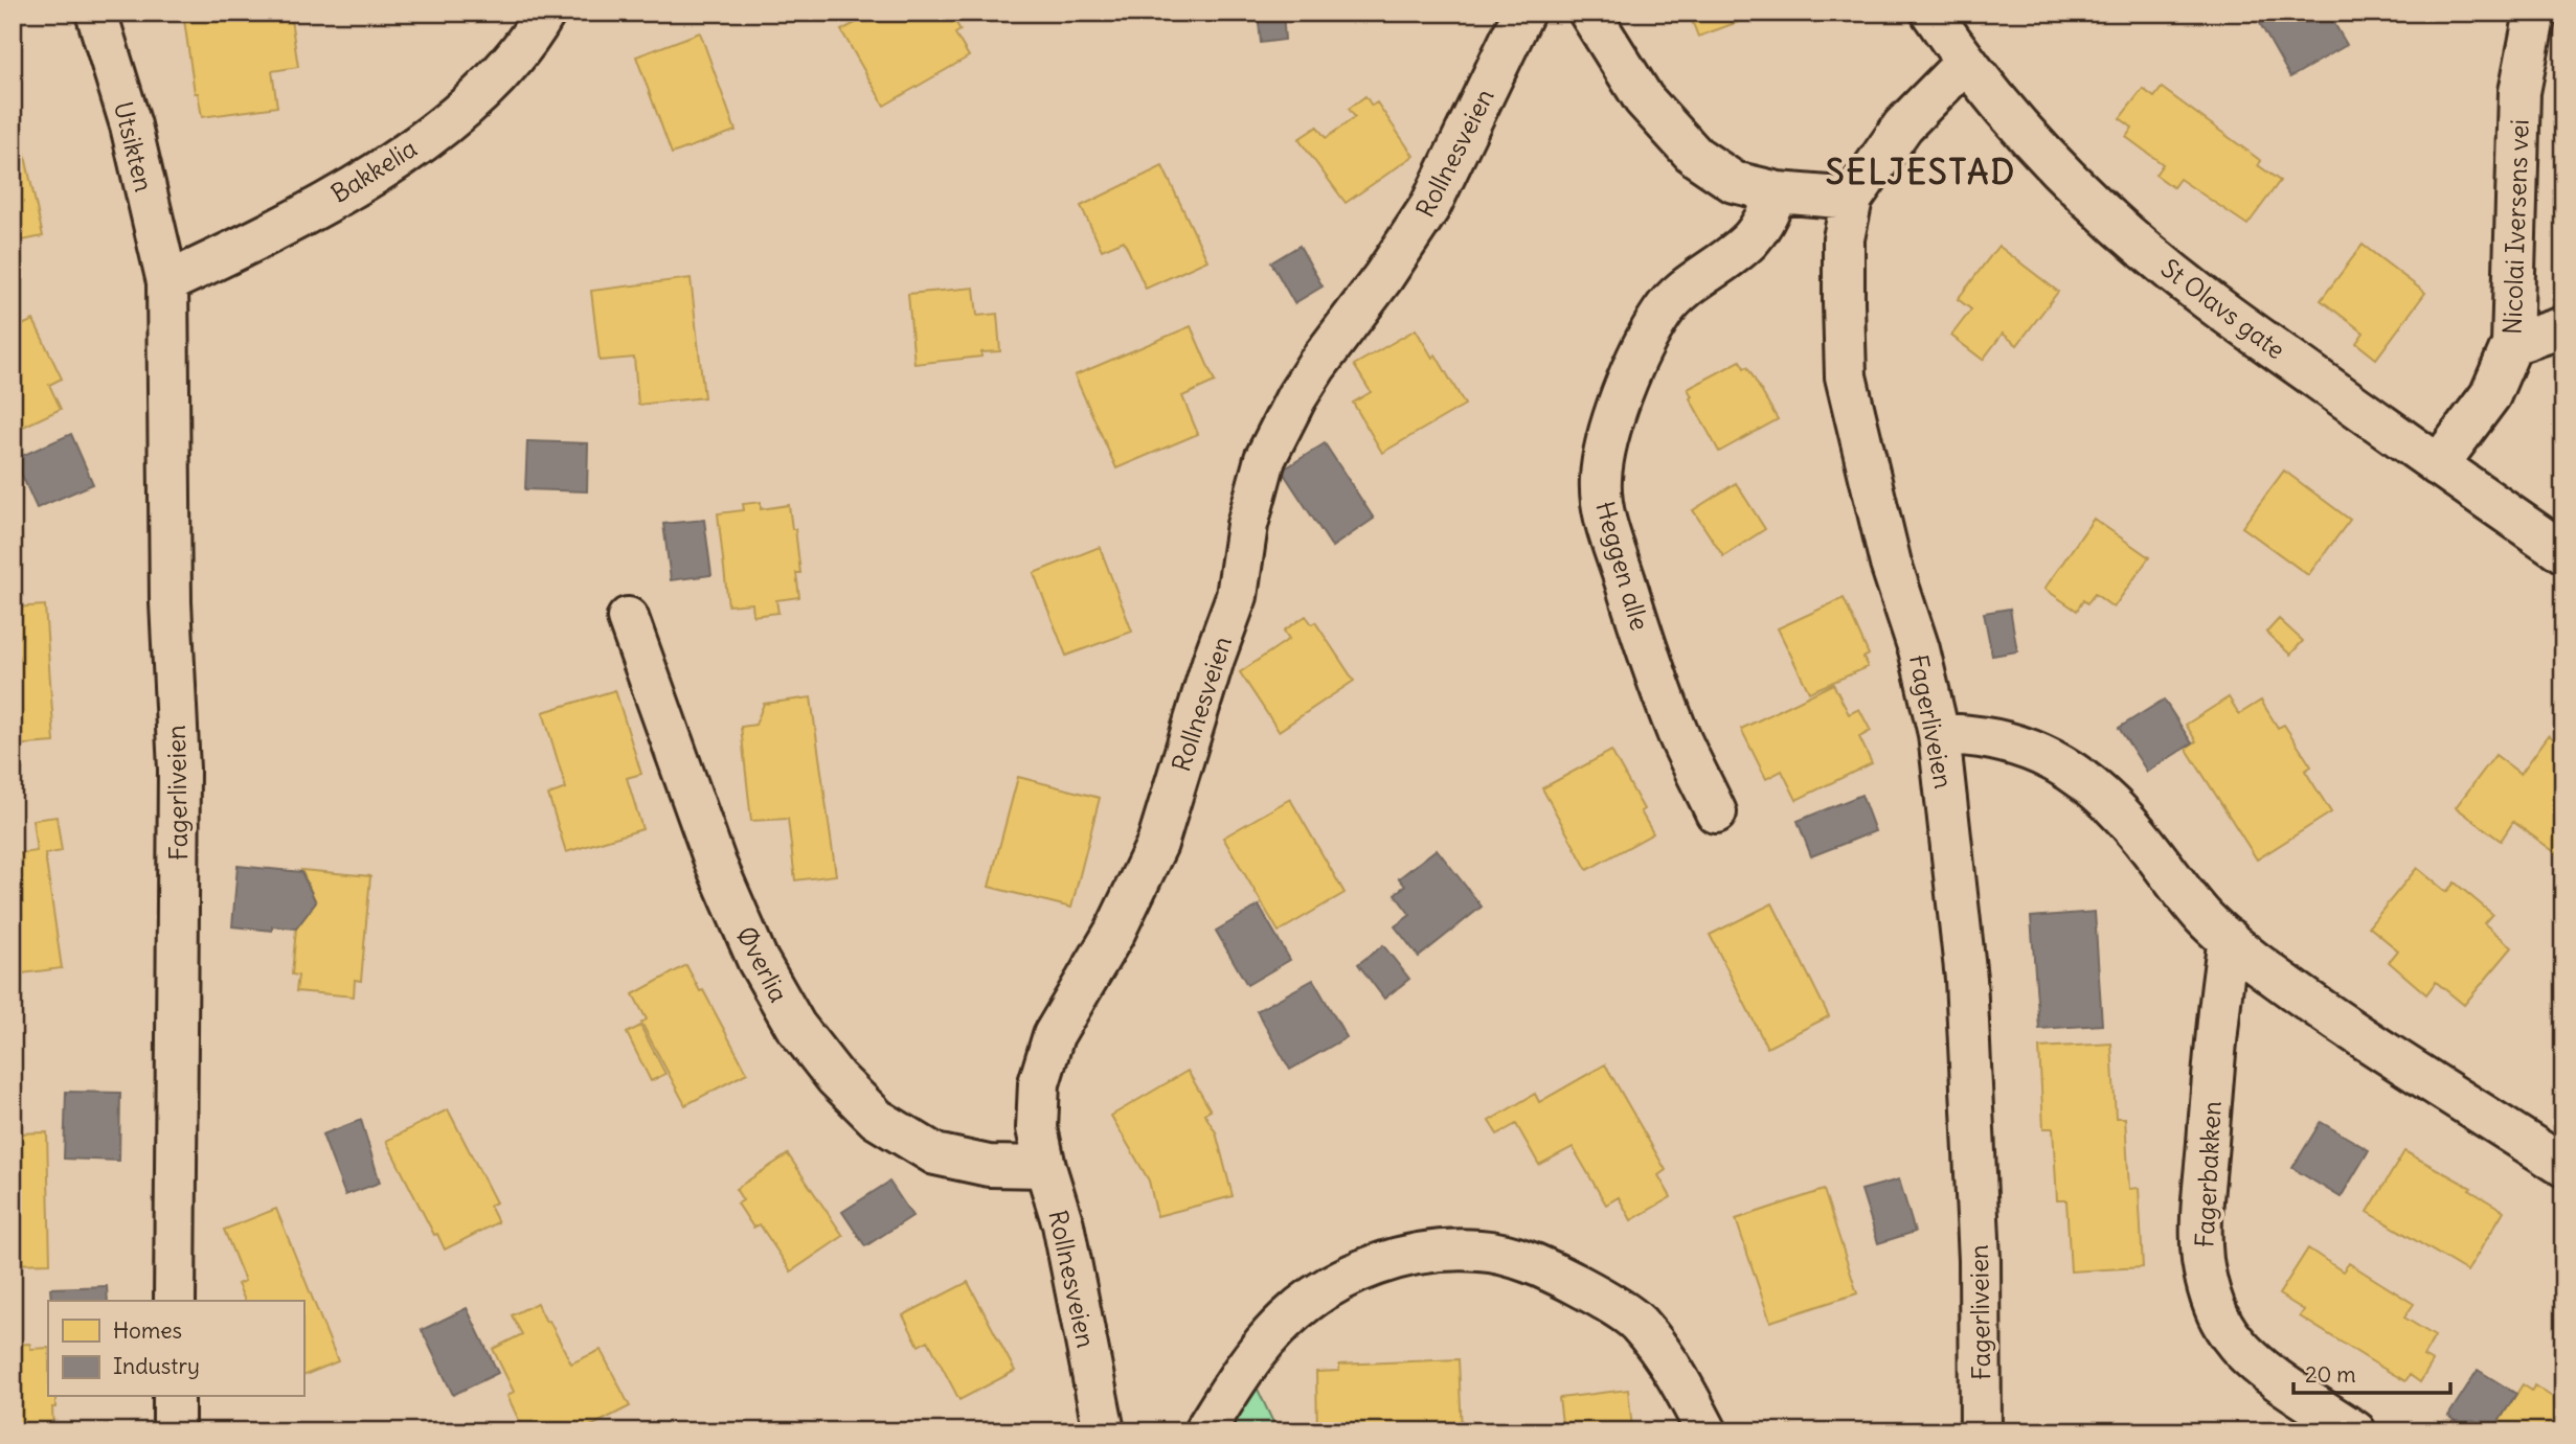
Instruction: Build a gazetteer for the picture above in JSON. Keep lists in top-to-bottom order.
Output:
{
  "streets": {
    "street": [
      "Utsikten",
      "Rollnesveien",
      "Bakkelia",
      "Nicolai Iversens vei",
      "St Olavs gate",
      "Heggen alle",
      "Fagerliveien",
      "Øverlia",
      "Fagerbakken"
    ]
  },
  "crossings": [
    ["Utsikten", "Bakkelia"],
    ["Utsikten", "Fagerliveien"],
    ["Rollnesveien", "Øverlia"],
    ["Bakkelia", "Fagerliveien"],
    ["Nicolai Iversens vei", "St Olavs gate"],
    ["St Olavs gate", "Fagerliveien"]
  ],
  "districts": ["SELJESTAD"],
  "legend": ["Homes", "Industry"],
  "scale_bar": "20 m"
}
